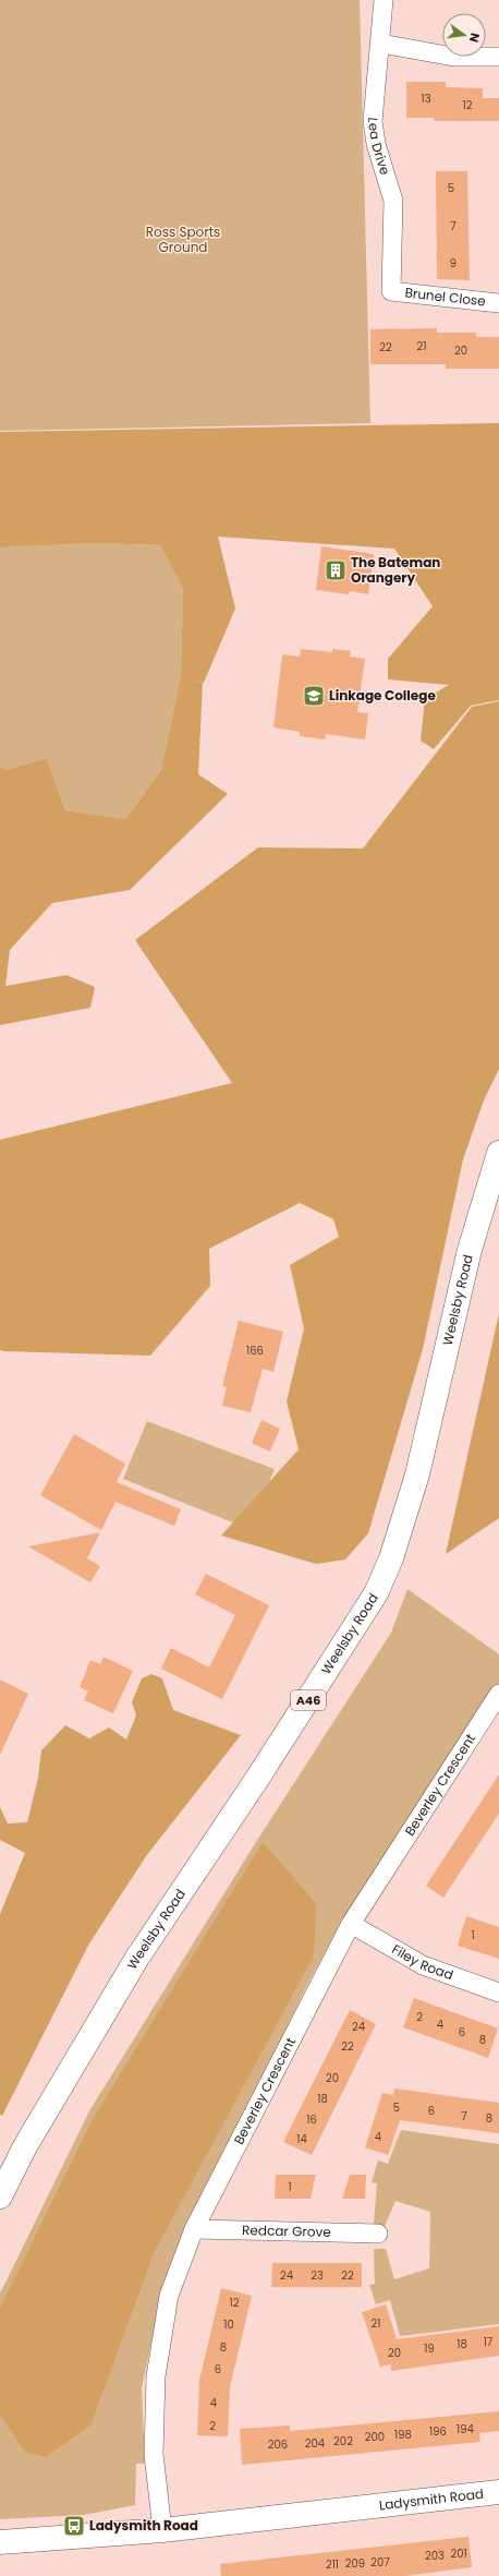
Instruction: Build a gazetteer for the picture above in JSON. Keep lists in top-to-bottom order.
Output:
{
  "streets": {
    "main road": ["Weelsby Road", "A46", "Ladysmith Road"],
    "street": [
      "Lea Drive",
      "Brunel Close",
      "Beverley Crescent",
      "Filey Road",
      "Redcar Grove"
    ]
  },
  "crossings": [
    ["Lea Drive", "Brunel Close"],
    ["Beverley Crescent", "Filey Road"],
    ["Beverley Crescent", "Redcar Grove"],
    ["Beverley Crescent", "Ladysmith Road"]
  ],
  "parks": ["Ross Sports Ground"],
  "places": {
    "building": ["The Bateman Orangery"],
    "school or university": ["Linkage College"],
    "bus stop": ["Ladysmith Road"]
  },
  "house_numbers": [
    "13",
    "12",
    "5",
    "7",
    "9",
    "21",
    "22",
    "20",
    "166",
    "1",
    "2",
    "4",
    "24",
    "6",
    "8",
    "22",
    "20",
    "18",
    "5",
    "6",
    "7",
    "8",
    "16",
    "4",
    "14",
    "1",
    "24",
    "23",
    "22",
    "12",
    "21",
    "10",
    "17",
    "18",
    "8",
    "19",
    "20",
    "6",
    "4",
    "2",
    "194",
    "196",
    "198",
    "200",
    "202",
    "204",
    "206",
    "201",
    "203",
    "207",
    "209",
    "211"
  ],
  "north": "right"
}
